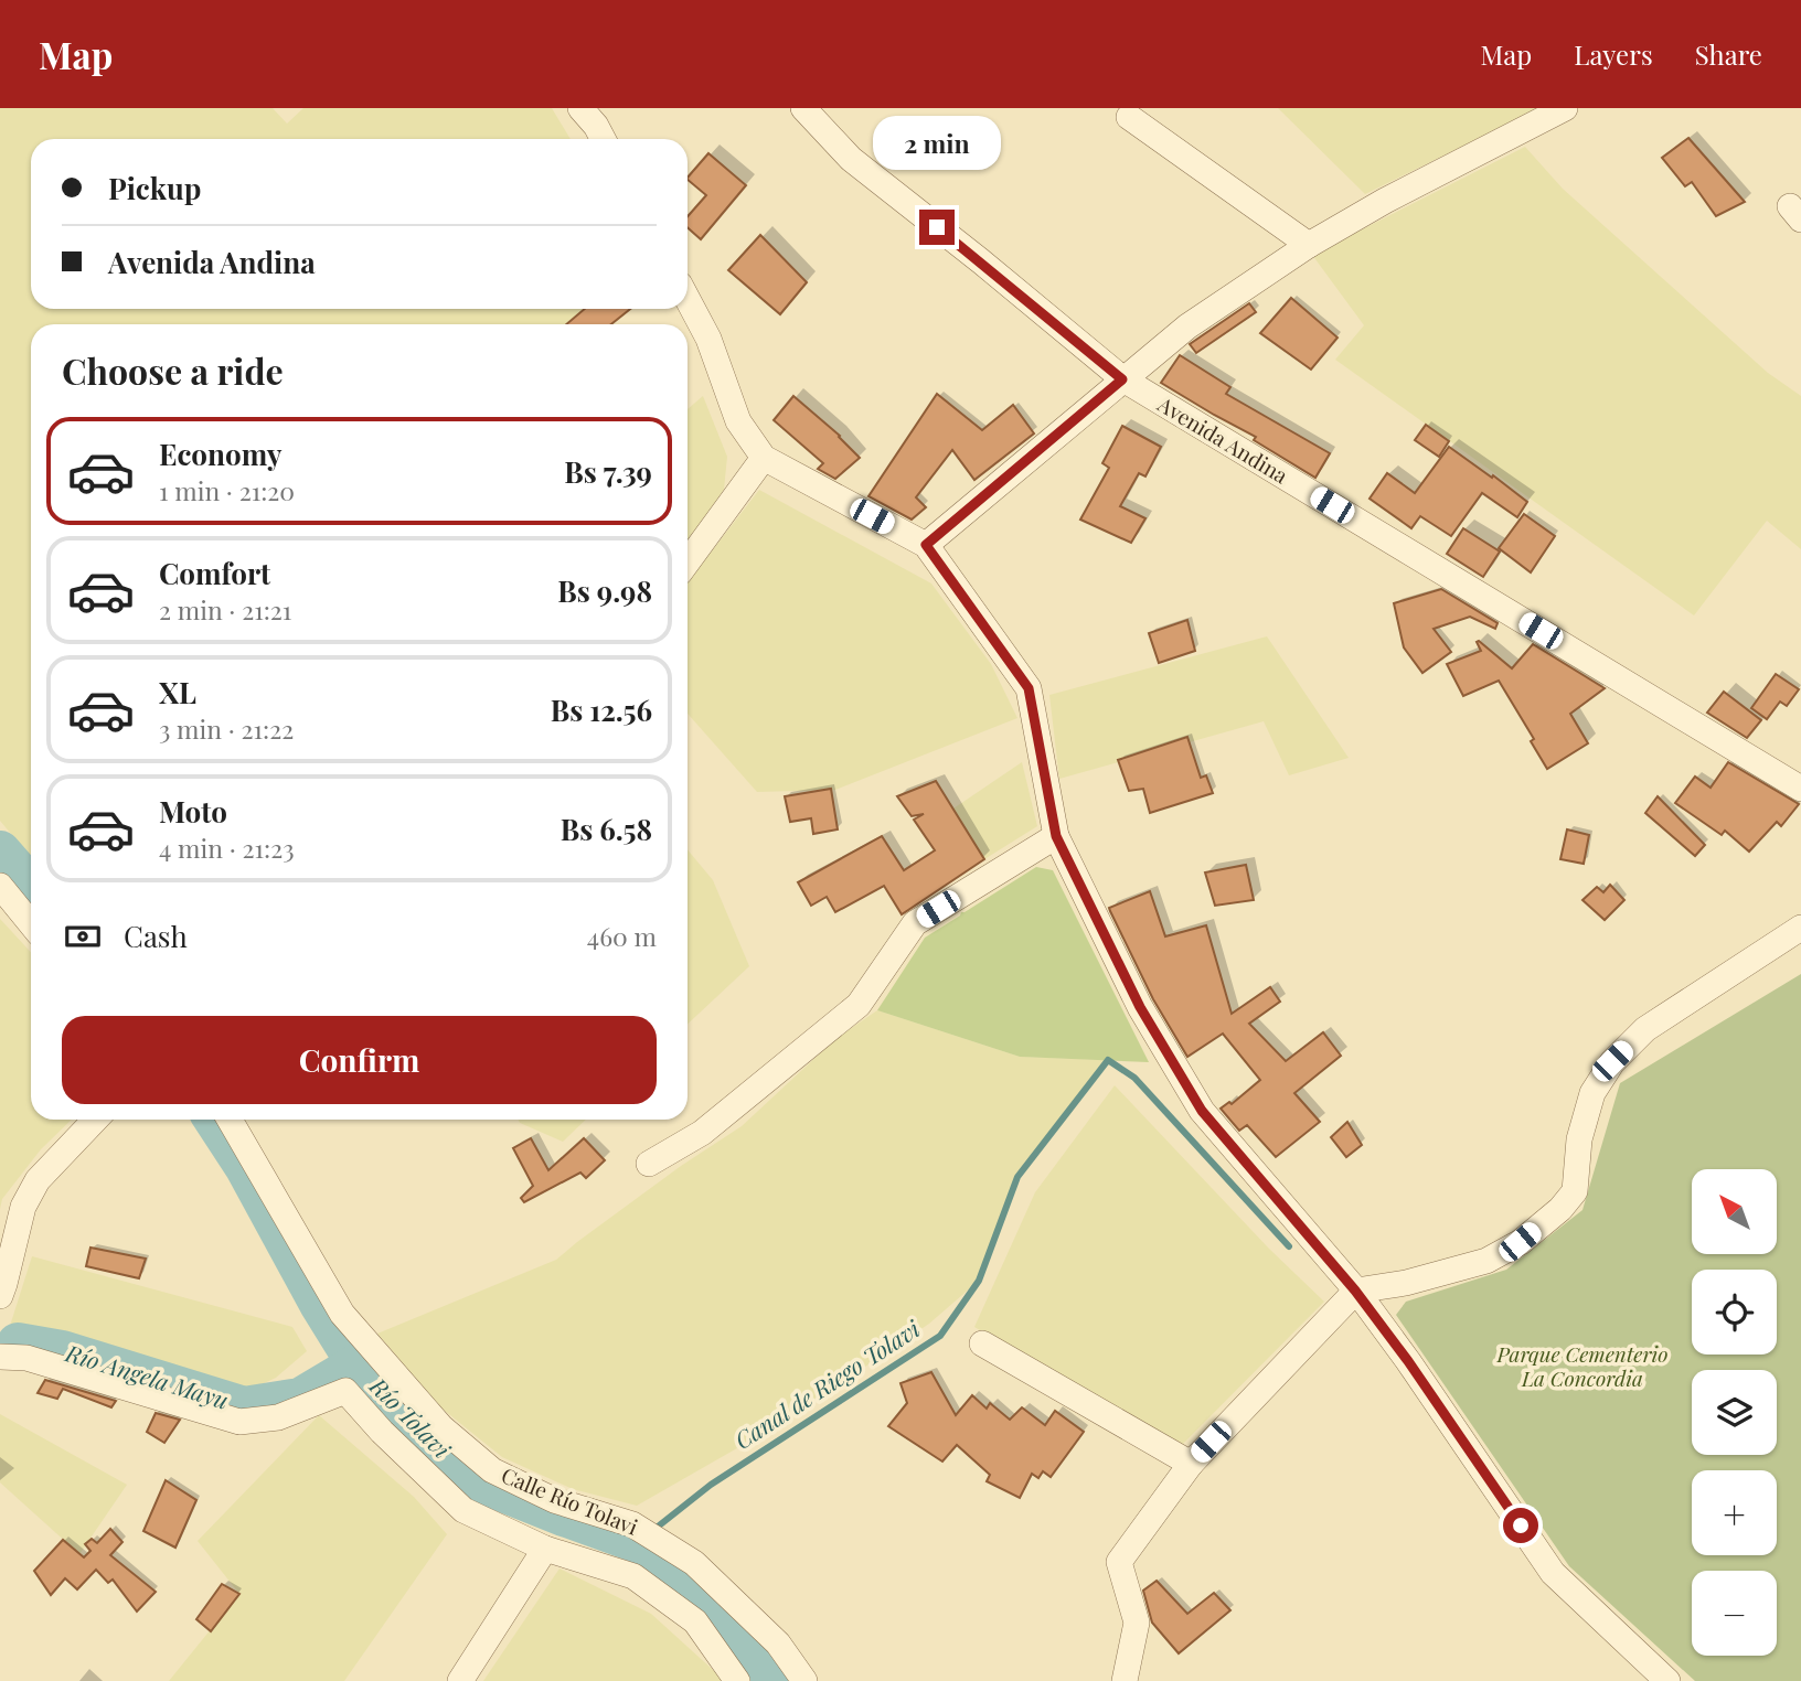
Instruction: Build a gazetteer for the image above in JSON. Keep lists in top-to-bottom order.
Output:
{
  "streets": {
    "street": ["Avenida Andina", "Calle Río Tolavi"]
  },
  "water": ["Río Angela Mayu", "Canal de Riego Tolavi", "Río Tolavi"],
  "parks": ["Parque Cementerio La Concordia"],
  "north": "top left",
  "page": {
    "header": "Map",
    "nav": ["Map", "Layers", "Share"],
    "bubble": "2 min",
    "banner": ["Pickup", "Avenida Andina"],
    "heading": "Choose a ride",
    "list": [
      {
        "name": "Economy",
        "note": "1 min · 21:20",
        "value": "Bs 7.39"
      },
      {
        "name": "Comfort",
        "note": "2 min · 21:21",
        "value": "Bs 9.98"
      },
      {
        "name": "XL",
        "note": "3 min · 21:22",
        "value": "Bs 12.56"
      },
      {
        "name": "Moto",
        "note": "4 min · 21:23",
        "value": "Bs 6.58"
      }
    ],
    "pay": ["Cash", "460 m"],
    "buttons": "Confirm",
    "map_buttons": ["+", "−"]
  }
}
